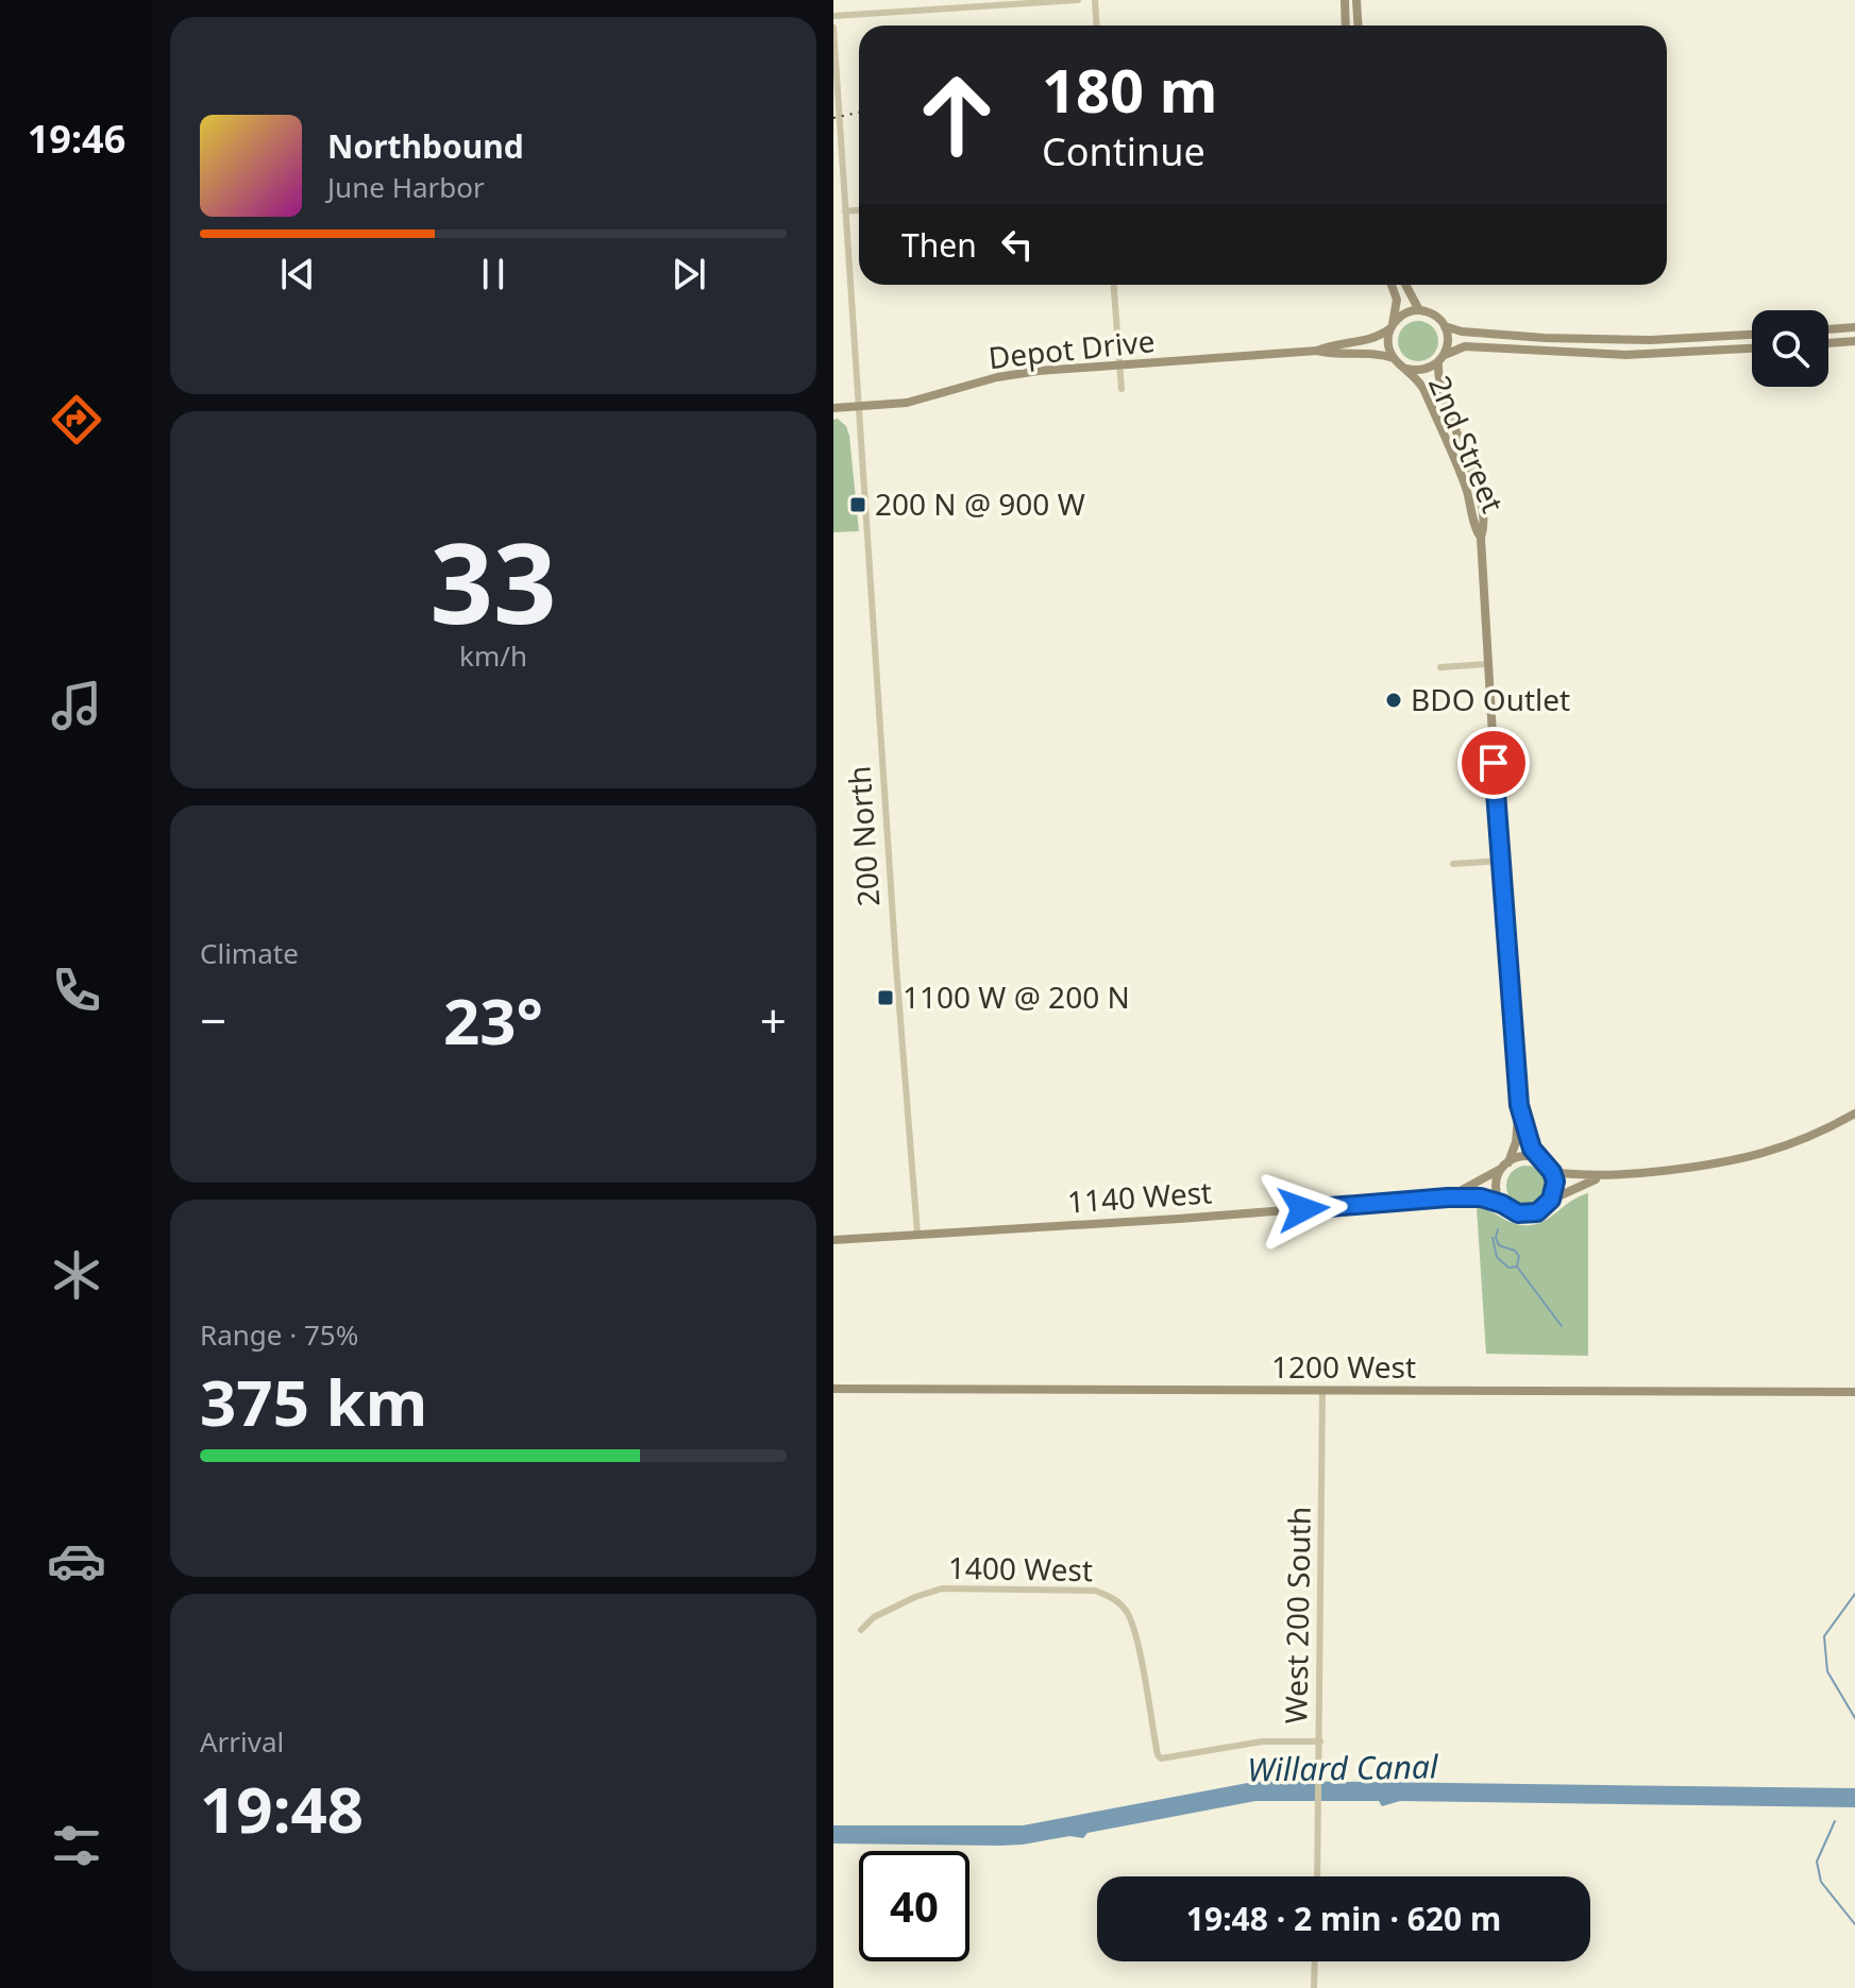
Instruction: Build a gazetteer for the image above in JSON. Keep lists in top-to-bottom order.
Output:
{
  "streets": {
    "street": [
      "Depot Drive",
      "2nd Street",
      "200 North",
      "1140 West",
      "1200 West",
      "1400 West",
      "West 200 South"
    ]
  },
  "crossings": [
    ["Depot Drive", "2nd Street"],
    ["Depot Drive", "200 North"],
    ["2nd Street", "1140 West"],
    ["200 North", "1140 West"],
    ["1200 West", "West 200 South"],
    ["1400 West", "West 200 South"]
  ],
  "water": ["Willard Canal"],
  "places": {
    "transit": ["200 N @ 900 W", "1100 W @ 200 N"],
    "other": ["BDO Outlet"]
  },
  "page": {
    "tabs": "19:46",
    "turn": ["180 m", "Continue"],
    "song": ["Northbound", "June Harbor"],
    "then": "Then",
    "tile": [
      ["33", "km/h"],
      "Climate",
      ["Range · 75%", "375 km"],
      ["Arrival", "19:48"]
    ],
    "heat": ["−", "23°", "+"],
    "limit": "40",
    "trip": "19:48 · 2 min · 620 m"
  }
}
